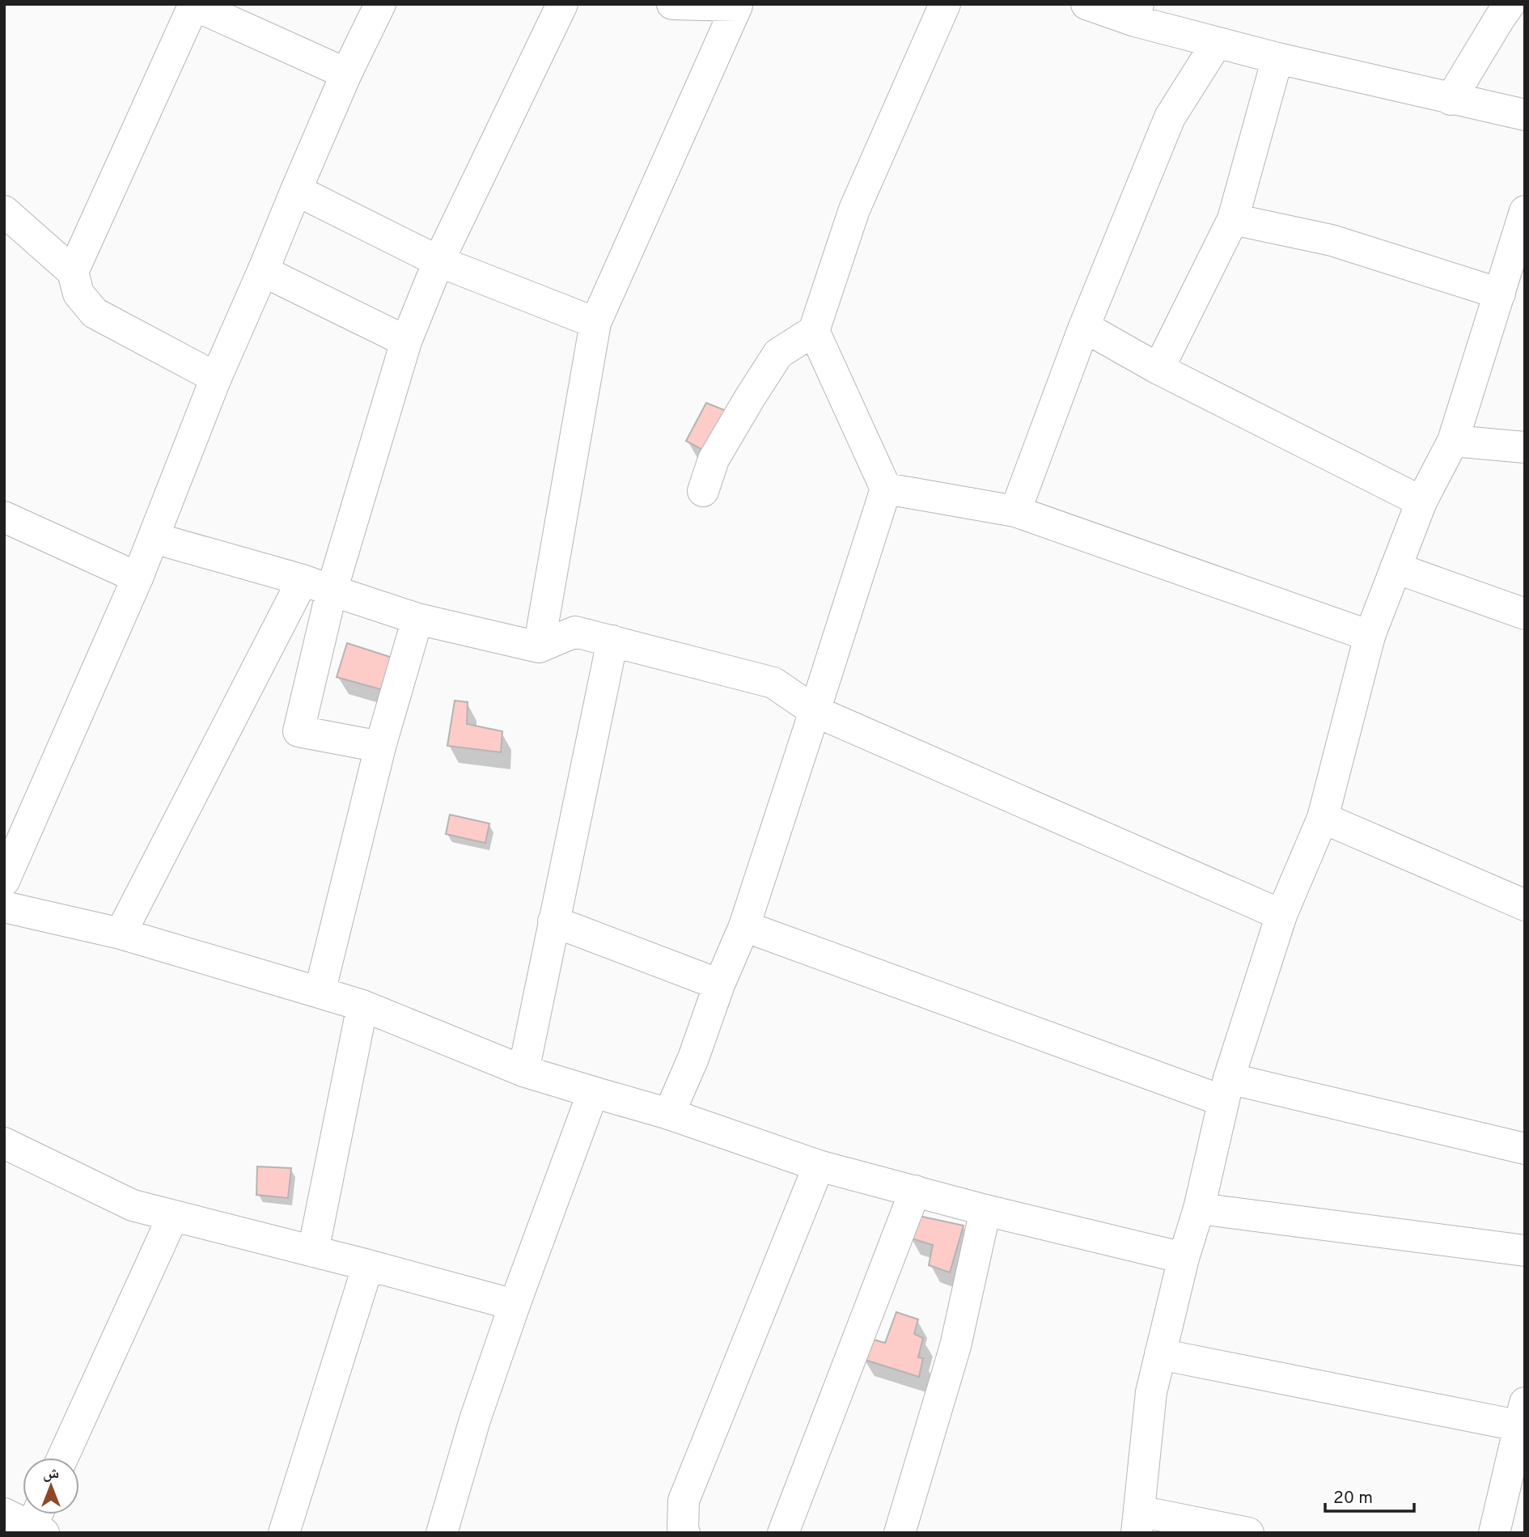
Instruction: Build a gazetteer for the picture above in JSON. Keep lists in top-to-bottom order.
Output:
{
  "scale_bar": "20 m",
  "north": "top"
}
